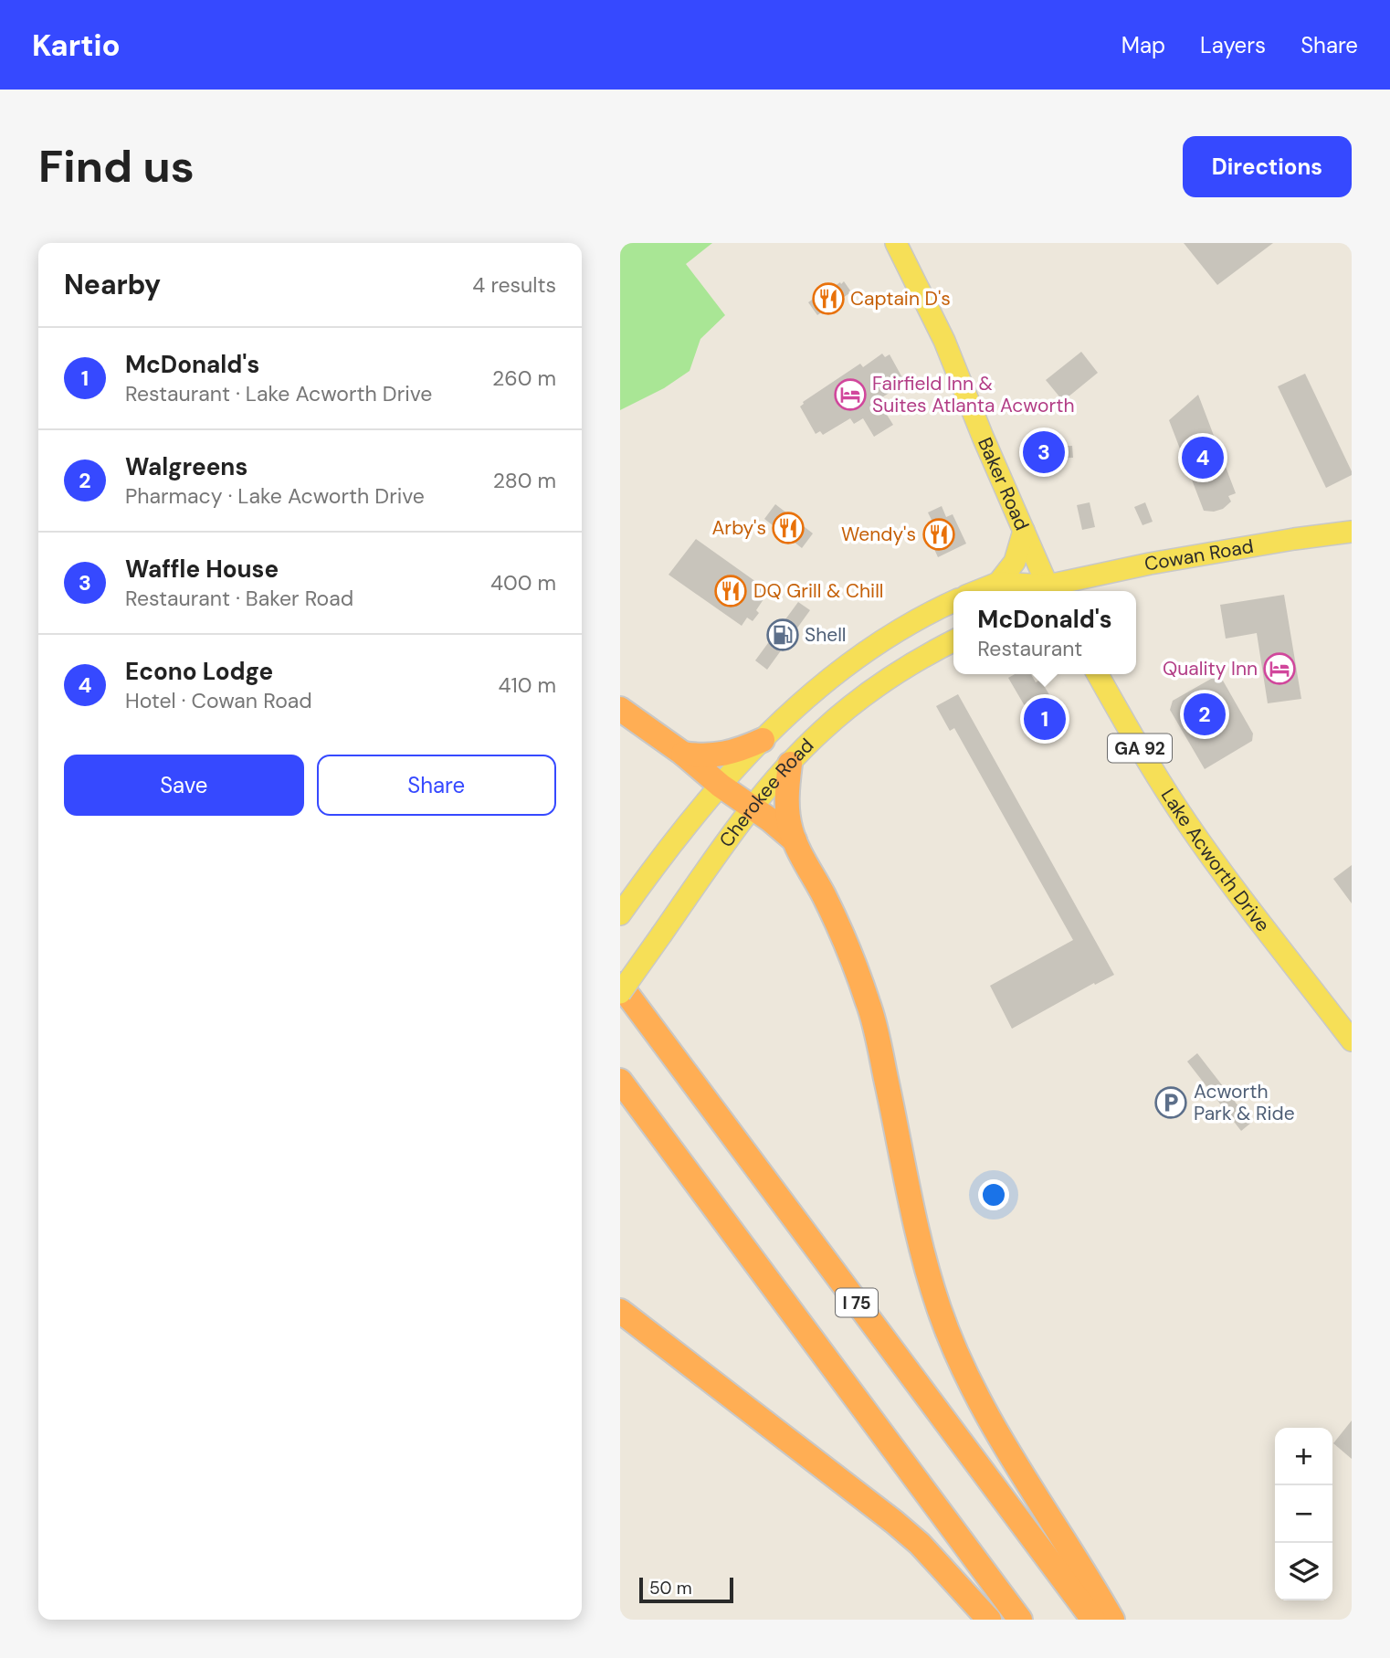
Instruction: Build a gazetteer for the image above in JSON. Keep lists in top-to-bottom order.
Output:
{
  "streets": {
    "highway": ["I 75"],
    "main road": [
      "Baker Road",
      "Cowan Road",
      "GA 92",
      "Cherokee Road",
      "Lake Acworth Drive"
    ]
  },
  "places": {
    "restaurant": [
      "Captain D's",
      "Arby's",
      "Wendy's",
      "DQ Grill & Chill"
    ],
    "hotel": ["Fairfield Inn & Suites Atlanta Acworth", "Quality Inn"],
    "fuel station": ["Shell"],
    "parking": ["Acworth Park & Ride"]
  },
  "scale_bar": "50 m",
  "page": {
    "header": "Kartio",
    "nav": ["Map", "Layers", "Share"],
    "buttons": [
      "Directions",
      ["Save", "Share"]
    ],
    "title": "Find us",
    "heading": ["Nearby", "4 results"],
    "list": [
      {
        "mark": "1",
        "name": "McDonald's",
        "note": "Restaurant · Lake Acworth Drive",
        "value": "260 m"
      },
      {
        "mark": "2",
        "name": "Walgreens",
        "note": "Pharmacy · Lake Acworth Drive",
        "value": "280 m"
      },
      {
        "mark": "3",
        "name": "Waffle House",
        "note": "Restaurant · Baker Road",
        "value": "400 m"
      },
      {
        "mark": "4",
        "name": "Econo Lodge",
        "note": "Hotel · Cowan Road",
        "value": "410 m"
      }
    ],
    "pins": [
      "3",
      "4",
      "2",
      "1"
    ],
    "popup": ["McDonald's", "Restaurant"],
    "map_buttons": ["+", "−"],
    "scale": "50 m"
  }
}
